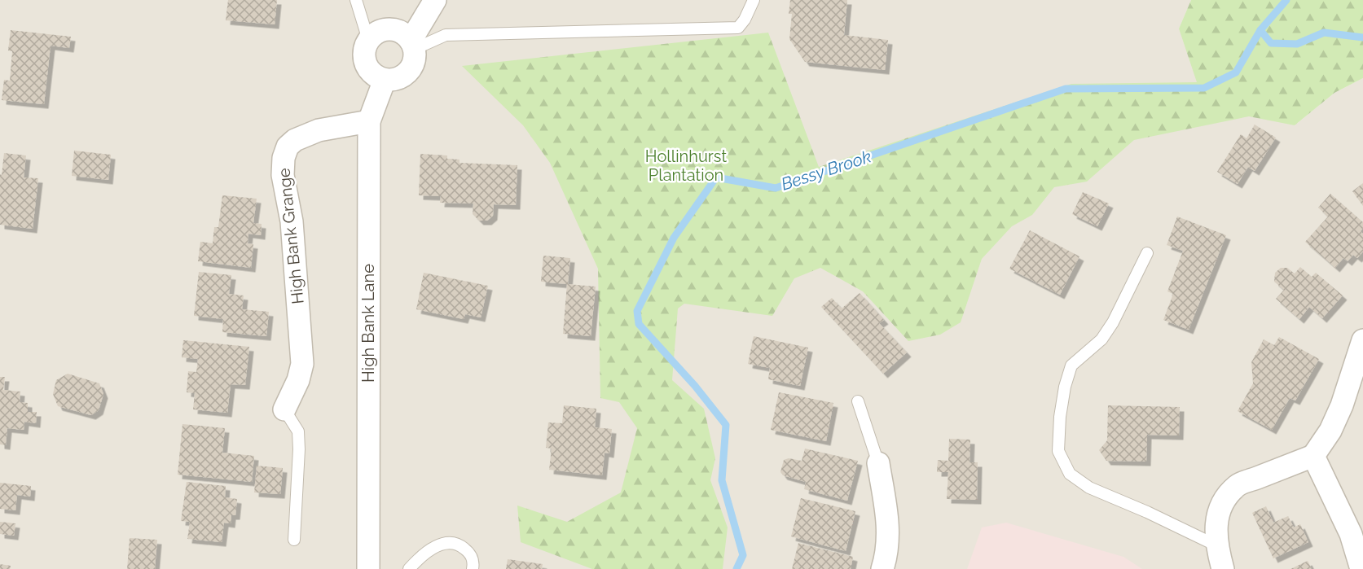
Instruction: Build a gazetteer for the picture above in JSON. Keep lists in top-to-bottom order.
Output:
{
  "streets": {
    "street": ["High Bank Grange", "High Bank Lane"]
  },
  "crossings": [
    ["High Bank Grange", "High Bank Lane"]
  ],
  "water": ["Bessy Brook"],
  "parks": ["Hollinhurst Plantation"]
}
